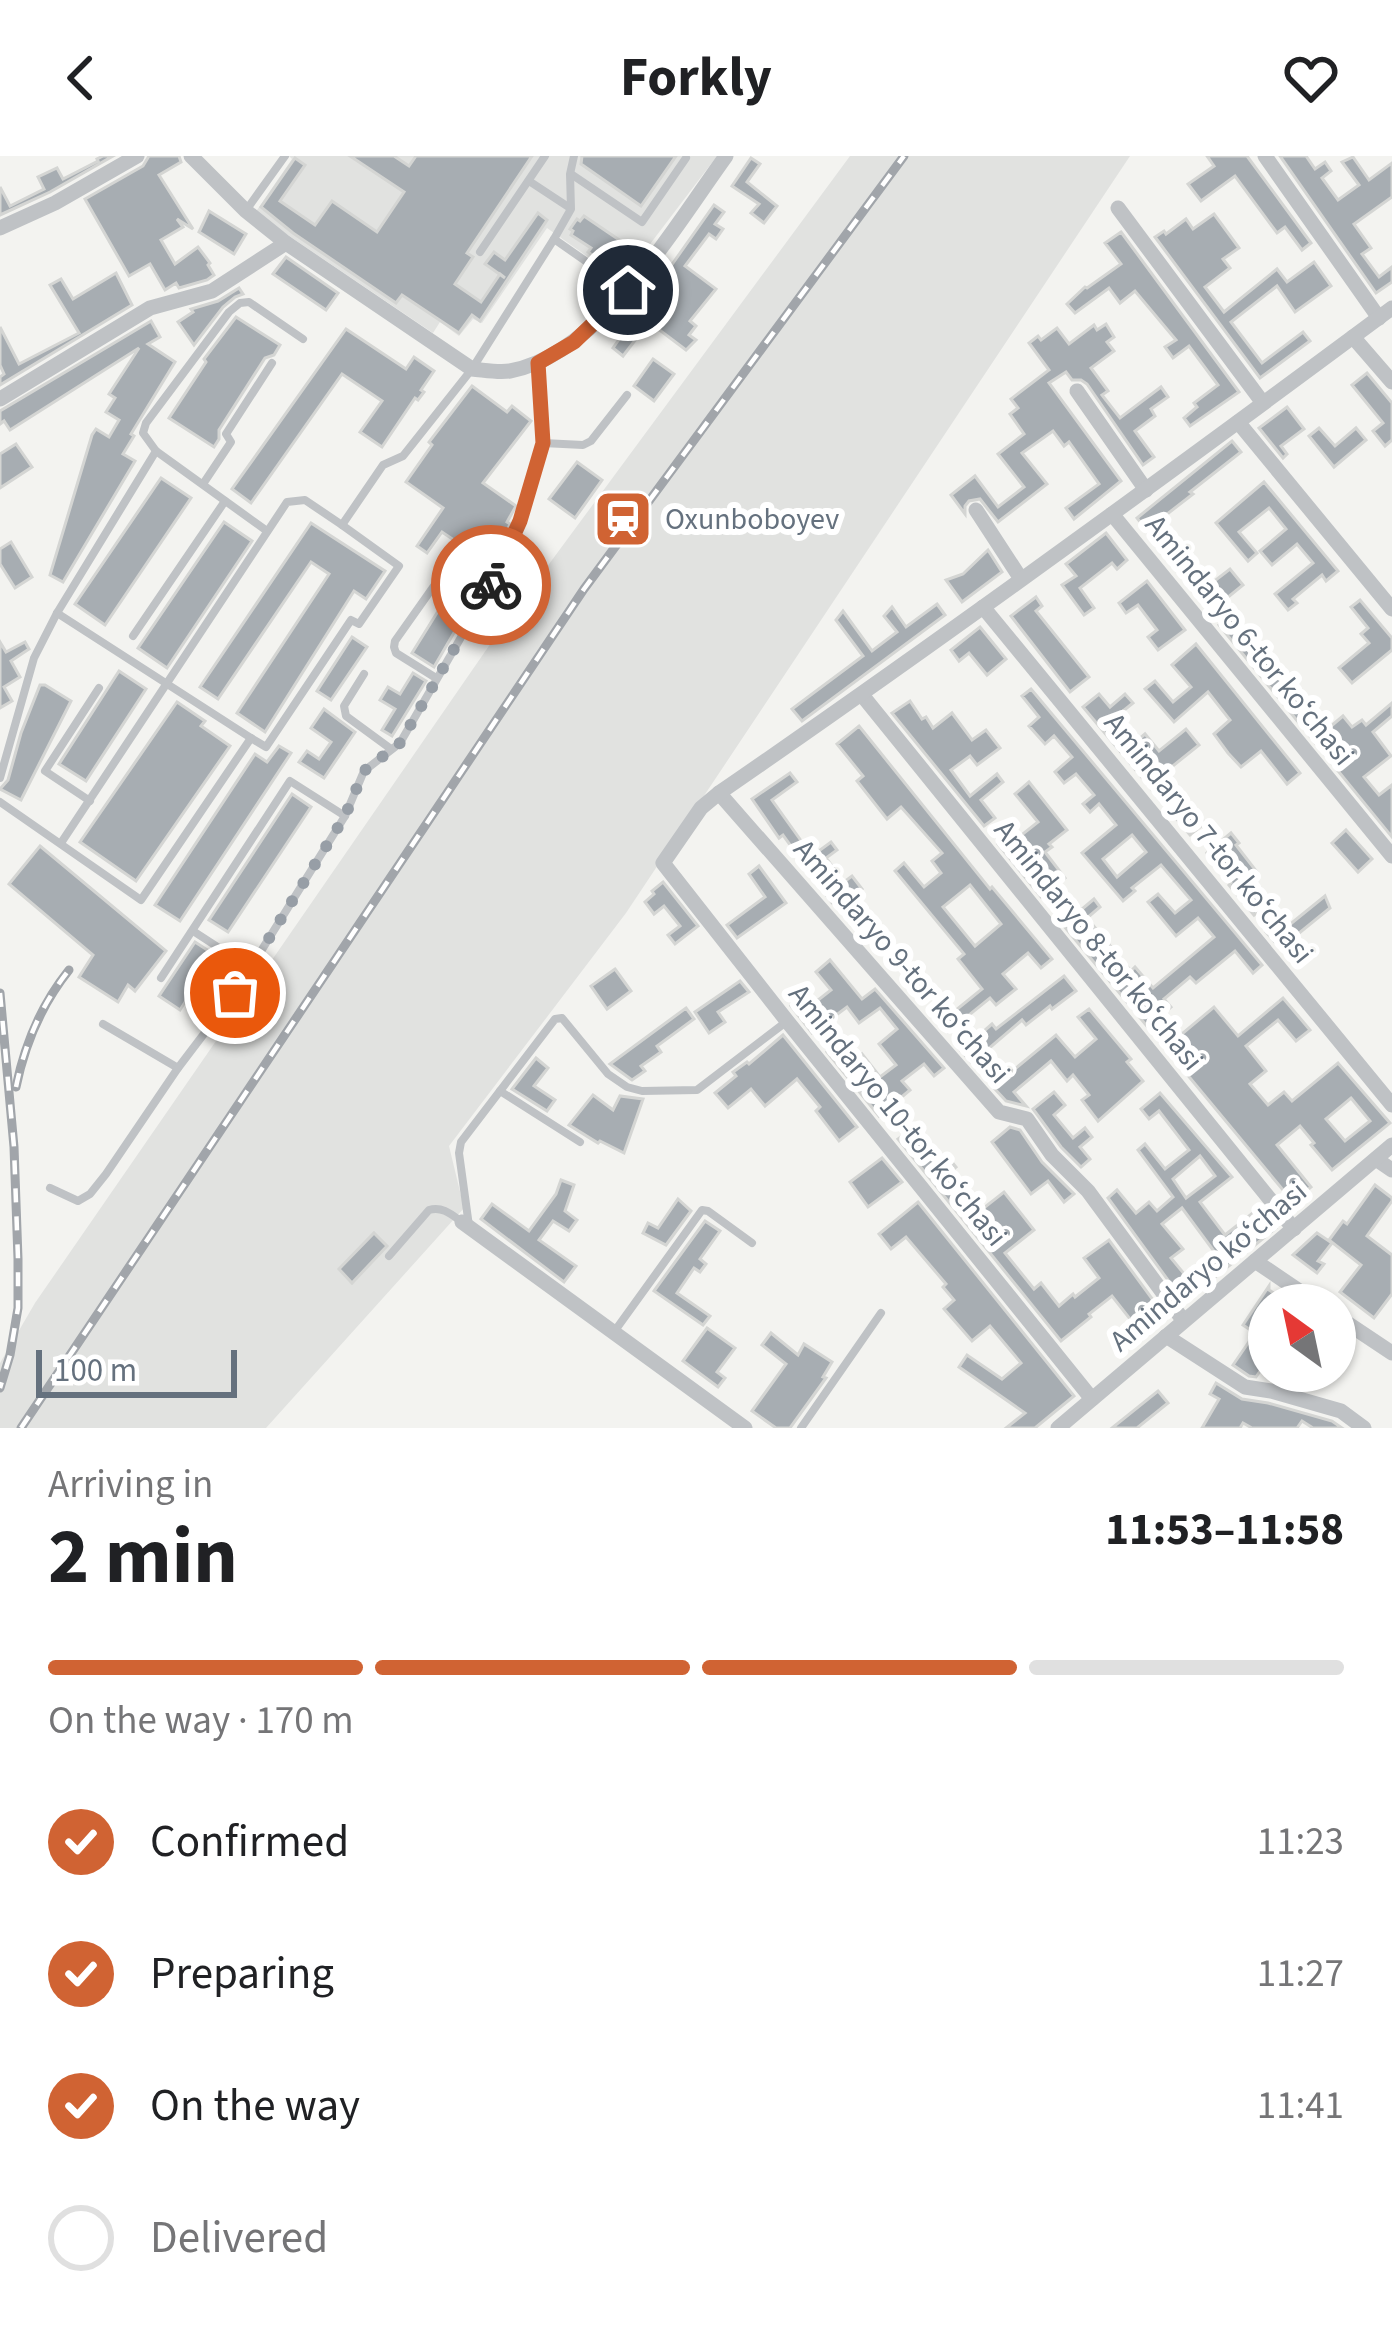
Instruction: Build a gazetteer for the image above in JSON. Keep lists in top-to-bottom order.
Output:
{
  "streets": {
    "street": [
      "Amindaryo 6-tor koʻchasi",
      "Amindaryo 7-tor koʻchasi",
      "Amindaryo 8-tor koʻchasi",
      "Amindaryo 9-tor koʻchasi",
      "Amindaryo 10-tor koʻchasi",
      "Amindaryo koʻchasi"
    ]
  },
  "crossings": [
    ["Amindaryo 8-tor koʻchasi", "Amindaryo koʻchasi"],
    ["Amindaryo 9-tor koʻchasi", "Amindaryo 10-tor koʻchasi"],
    ["Amindaryo 9-tor koʻchasi", "Amindaryo koʻchasi"],
    ["Amindaryo 10-tor koʻchasi", "Amindaryo koʻchasi"]
  ],
  "places": {
    "station": ["Oxunboboyev"]
  },
  "scale_bar": "100 m",
  "north": "top left",
  "page": {
    "header": "Forkly",
    "scale": "100 m",
    "heading": ["2 min", "Arriving in", "11:53–11:58"],
    "bar": "On the way · 170 m",
    "list": [
      ["Confirmed", "11:23"],
      ["Preparing", "11:27"],
      ["On the way", "11:41"],
      "Delivered"
    ]
  }
}
